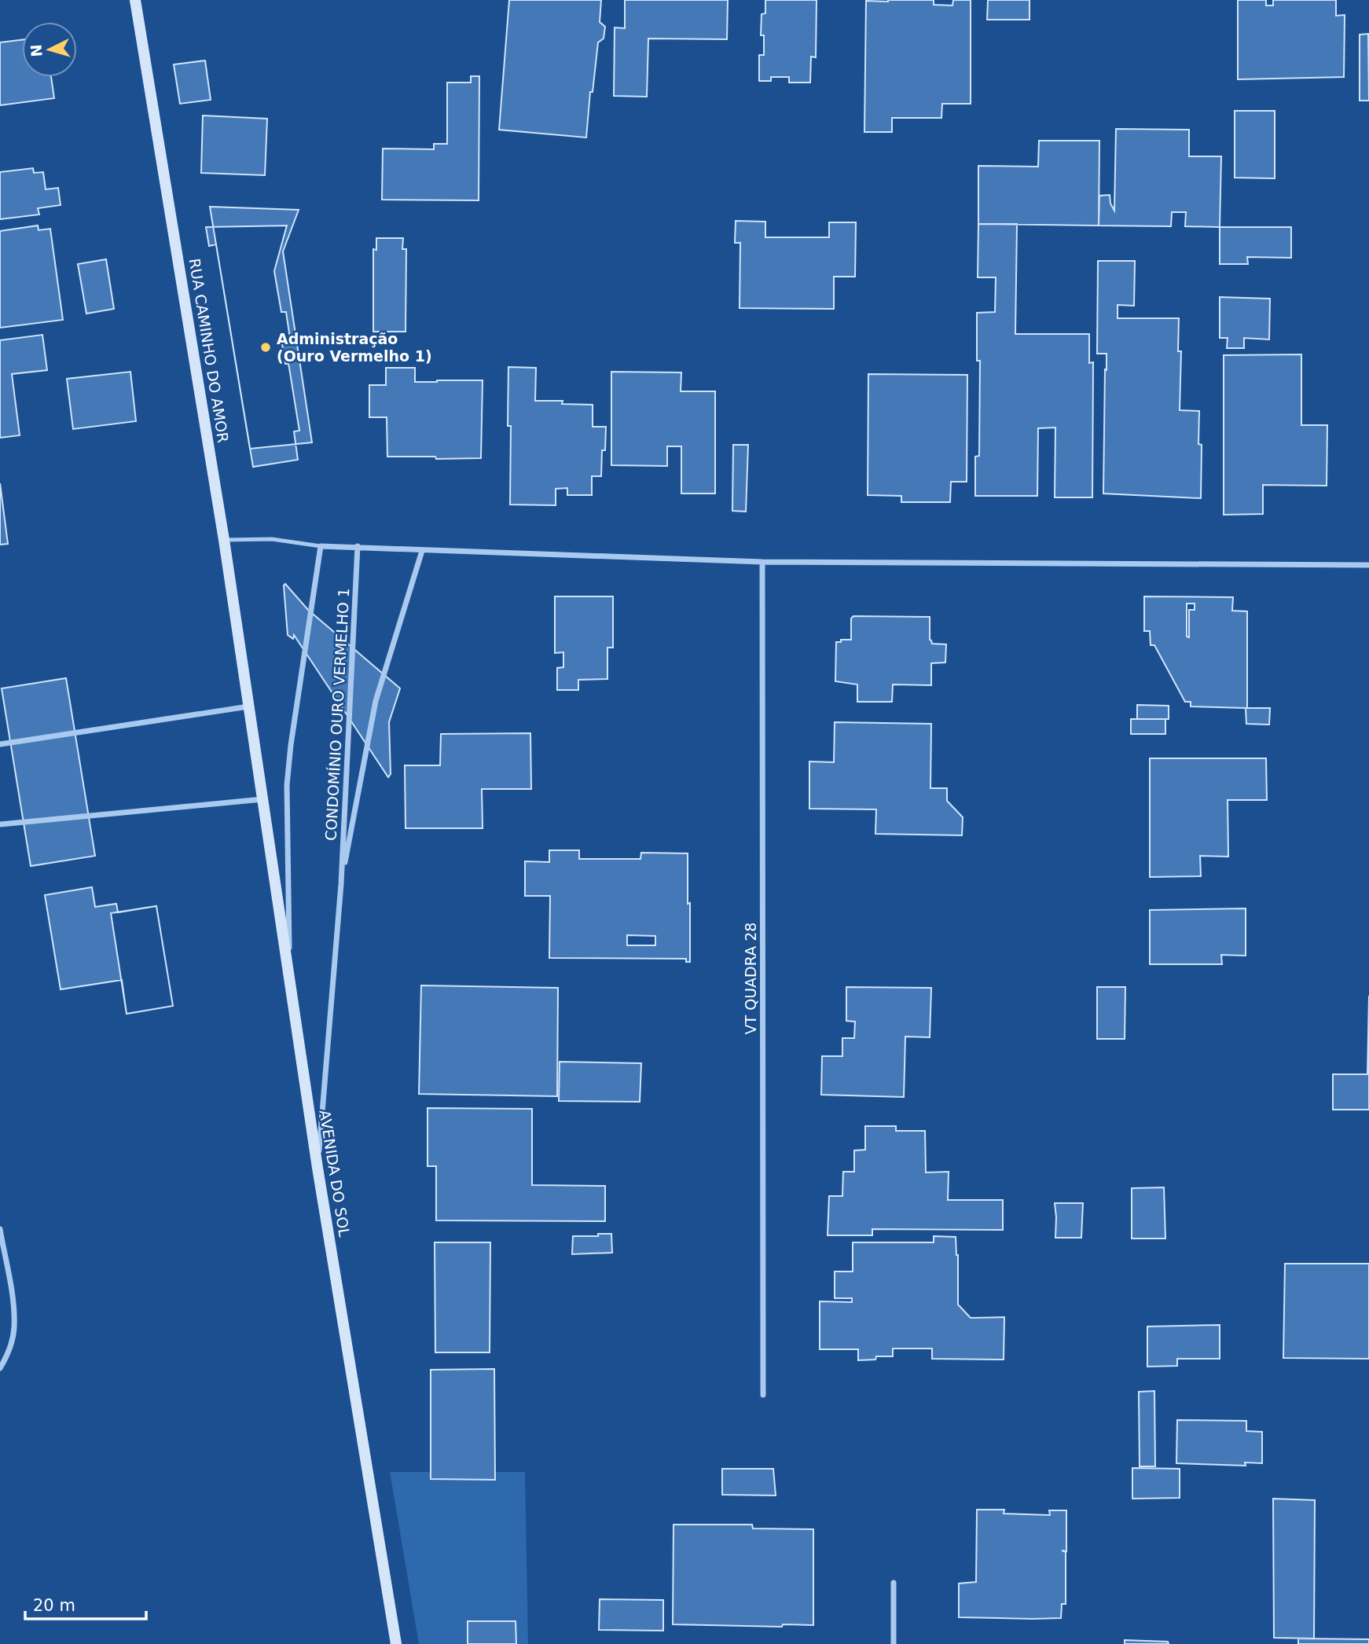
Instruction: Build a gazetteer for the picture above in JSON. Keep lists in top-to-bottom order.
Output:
{
  "streets": {
    "street": [
      "RUA CAMINHO DO AMOR",
      "CONDOMÍNIO OURO VERMELHO 1",
      "VT QUADRA 28",
      "AVENIDA DO SOL"
    ]
  },
  "crossings": [
    ["RUA CAMINHO DO AMOR", "AVENIDA DO SOL"],
    ["CONDOMÍNIO OURO VERMELHO 1", "AVENIDA DO SOL"]
  ],
  "places": ["Administração (Ouro Vermelho 1)"],
  "scale_bar": "20 m",
  "north": "left"
}
